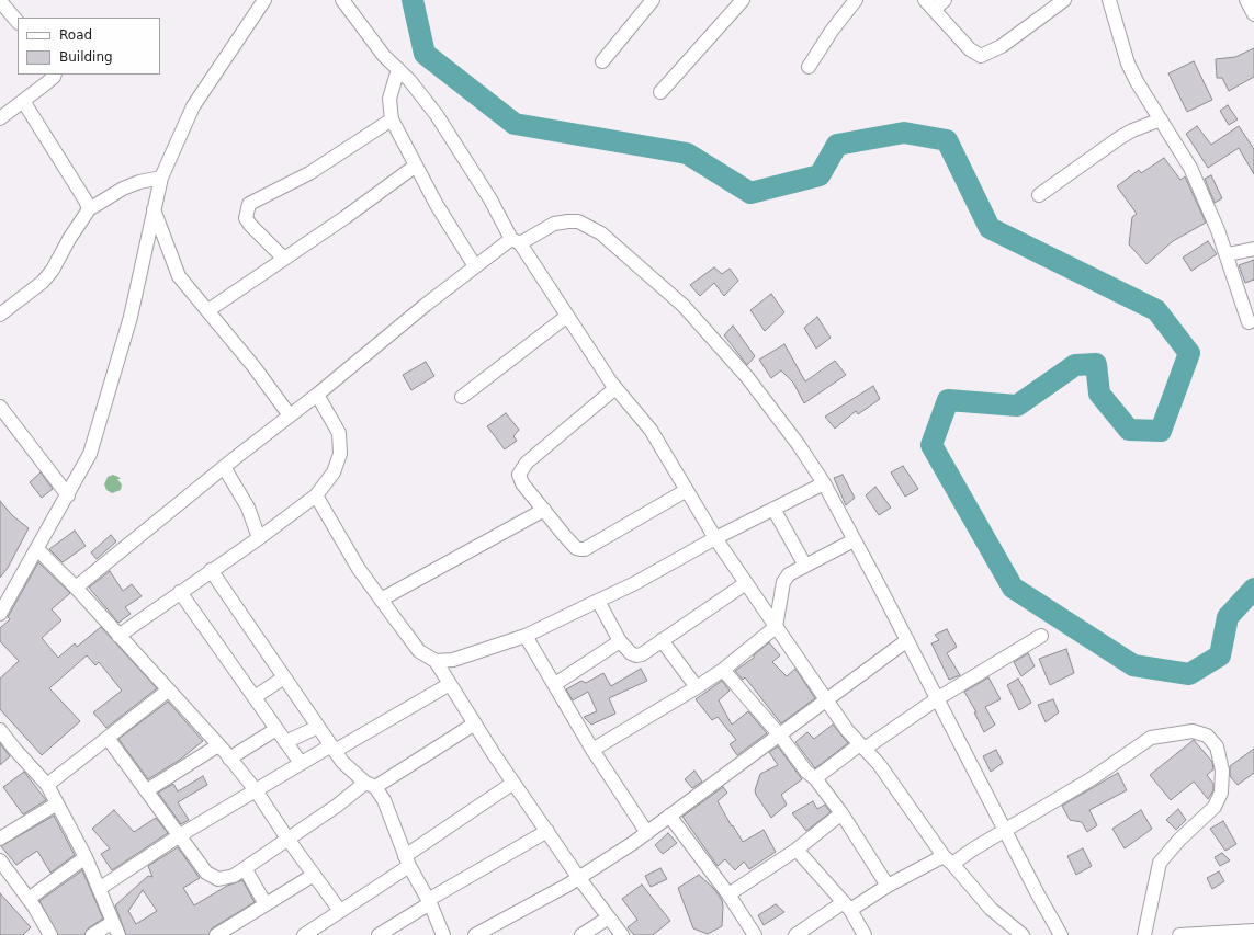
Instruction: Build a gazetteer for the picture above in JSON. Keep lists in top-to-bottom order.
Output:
{
  "legend": ["Road", "Building"]
}
